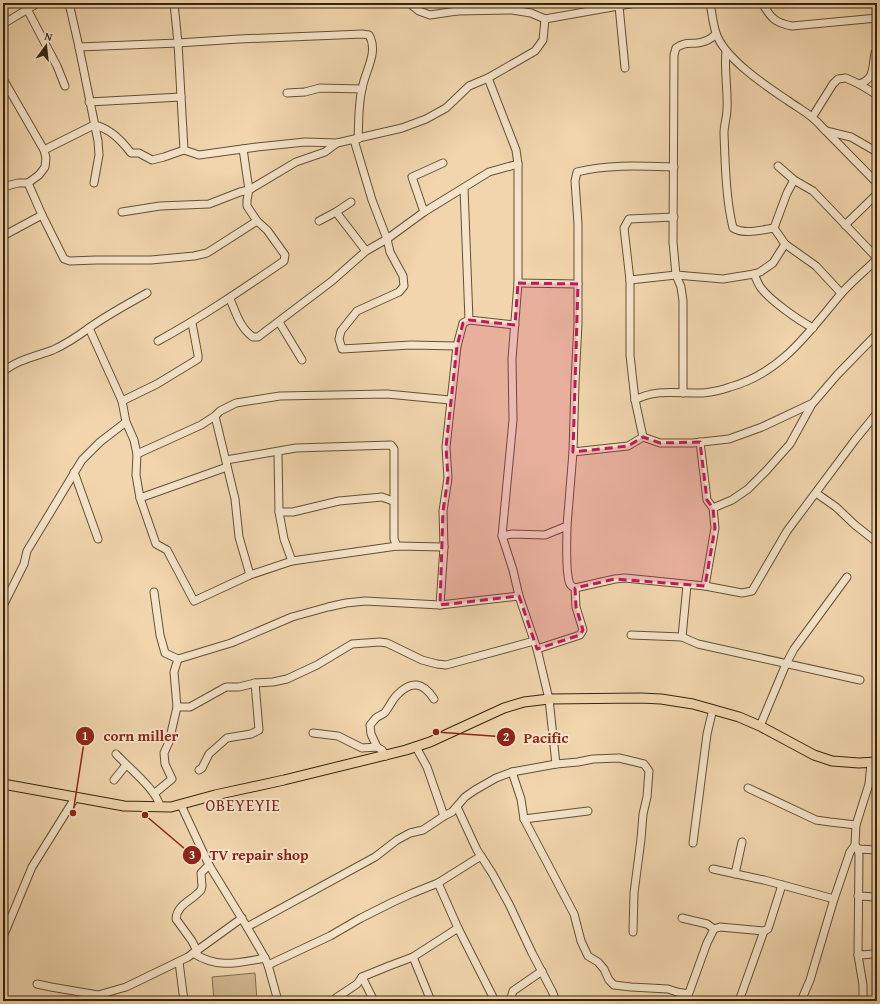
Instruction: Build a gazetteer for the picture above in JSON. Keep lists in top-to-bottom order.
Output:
{
  "districts": ["OBEYEYIE"],
  "places": ["Pacific", "corn miller", "TV repair shop"],
  "north": "top"
}
